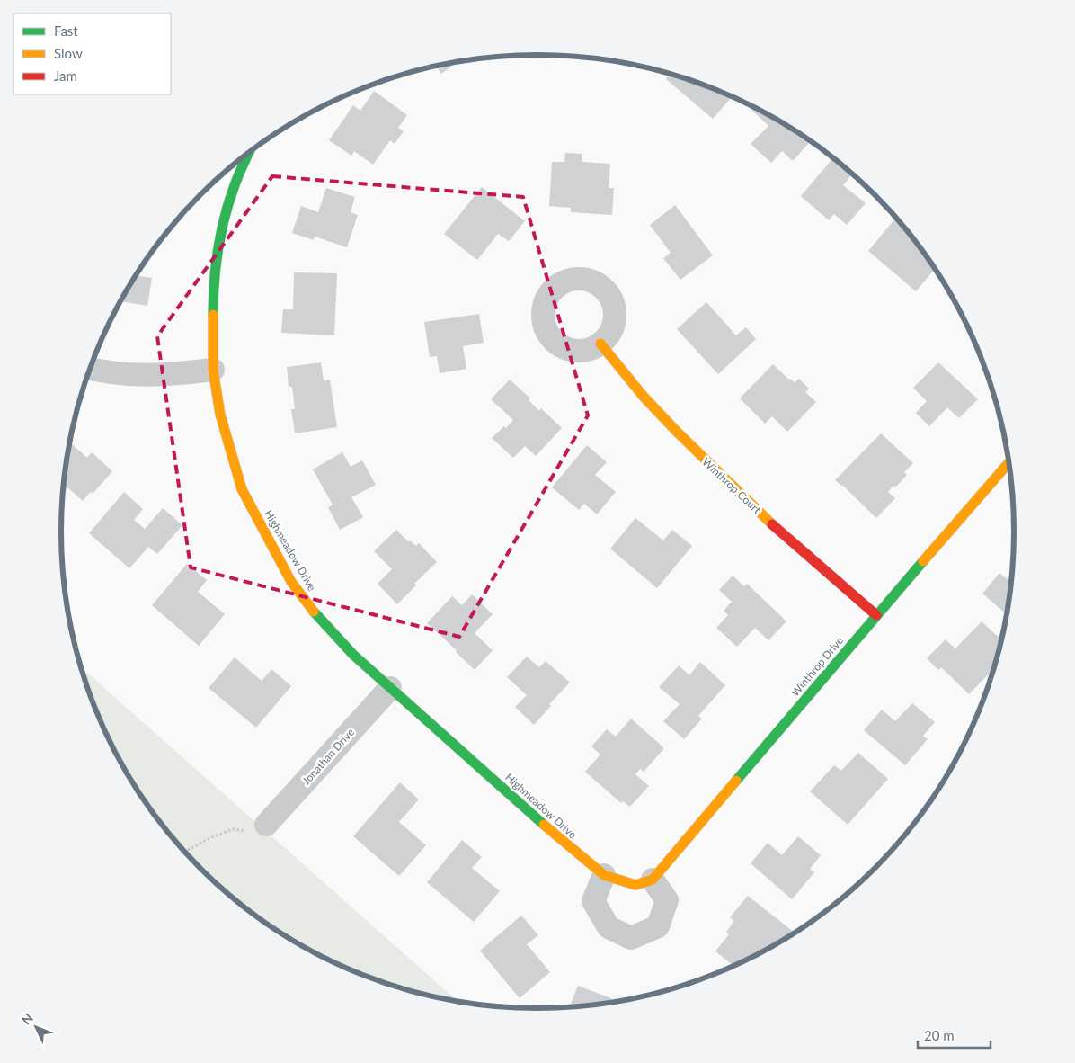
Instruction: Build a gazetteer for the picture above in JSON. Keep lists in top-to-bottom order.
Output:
{
  "streets": {
    "street": [
      "Winthrop Court",
      "Highmeadow Drive",
      "Winthrop Drive",
      "Jonathan Drive"
    ]
  },
  "crossings": [
    ["Winthrop Court", "Winthrop Drive"],
    ["Highmeadow Drive", "Winthrop Drive"],
    ["Highmeadow Drive", "Jonathan Drive"]
  ],
  "legend": ["Fast", "Slow", "Jam"],
  "scale_bar": "20 m",
  "north": "top left"
}
